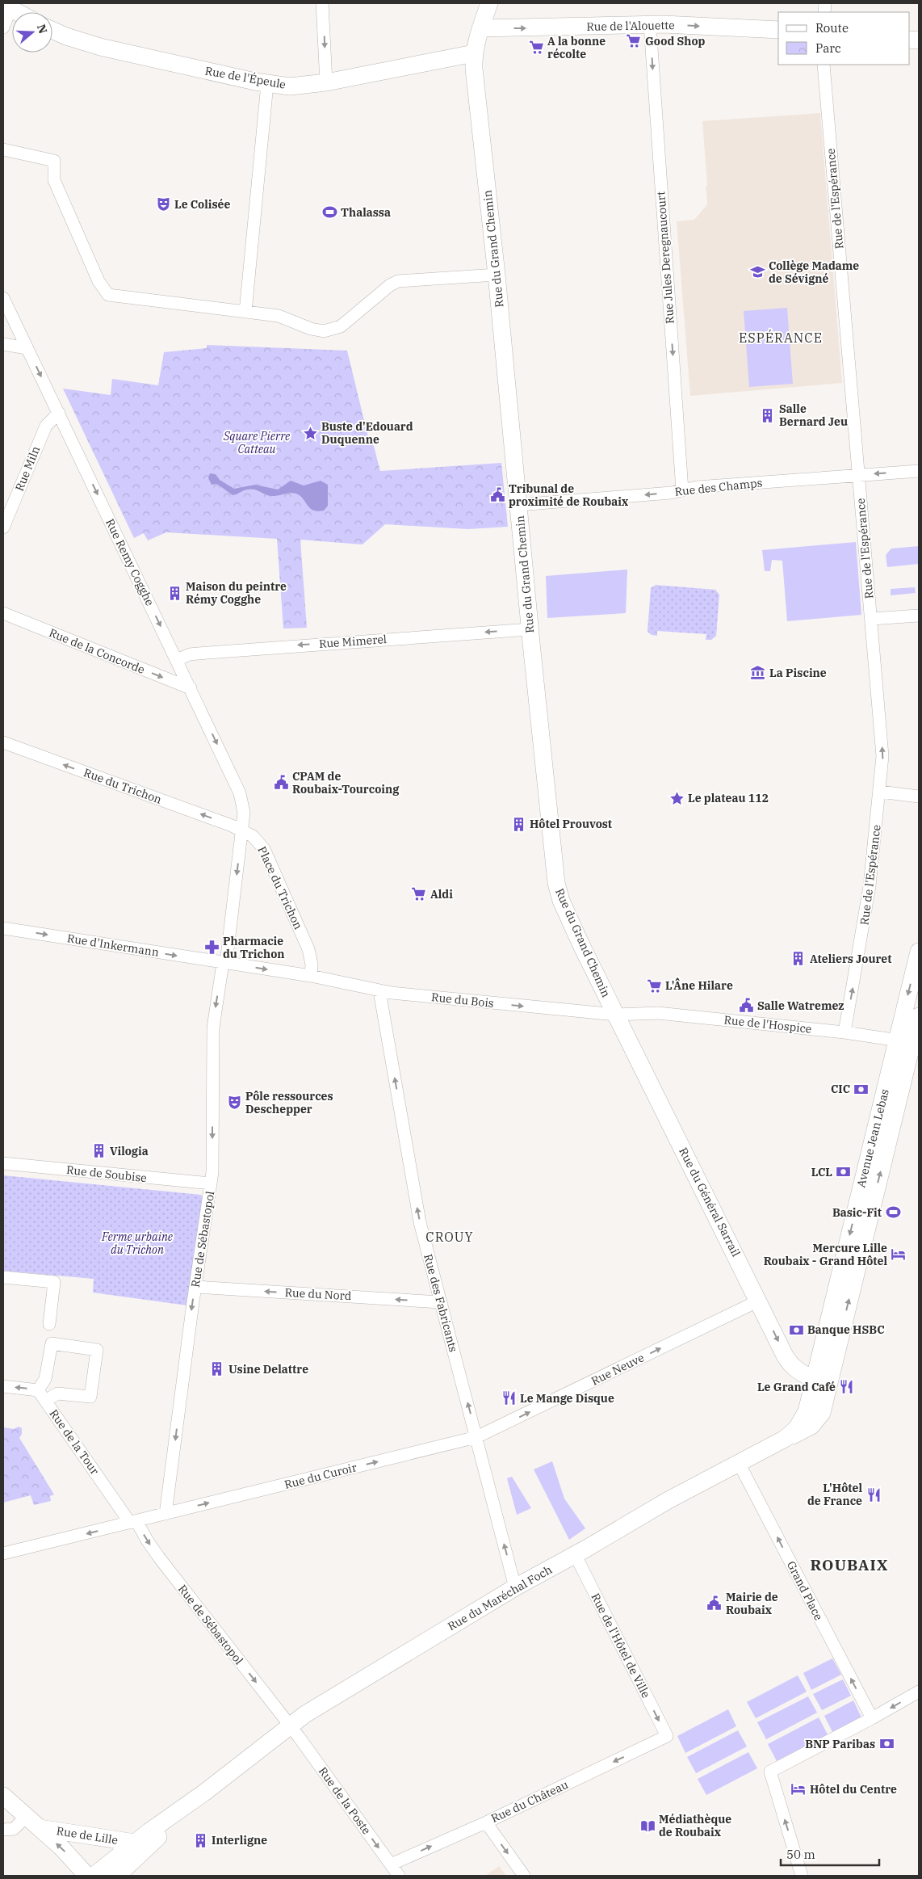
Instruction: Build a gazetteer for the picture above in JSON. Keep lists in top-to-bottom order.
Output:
{
  "streets": {
    "main road": [
      "Rue de l'Alouette",
      "Rue de l'Épeule",
      "Rue du Grand Chemin",
      "Avenue Jean Lebas",
      "Rue du Général Sarrail",
      "Rue du Maréchal Foch",
      "Rue de Lille"
    ],
    "street": [
      "Rue de l'Espérance",
      "Rue Jules Deregnaucourt",
      "Rue Miln",
      "Rue des Champs",
      "Rue Remy Cogghe",
      "Rue Mimerel",
      "Rue de la Concorde",
      "Rue du Trichon",
      "Place du Trichon",
      "Rue d'Inkermann",
      "Rue du Bois",
      "Rue de l'Hospice",
      "Rue de Soubise",
      "Rue de Sébastopol",
      "Rue du Nord",
      "Rue des Fabricants",
      "Rue Neuve",
      "Rue de la Tour",
      "Rue du Curoir",
      "Grand Place",
      "Rue de l'Hôtel de Ville",
      "Rue de la Poste",
      "Rue du Château"
    ]
  },
  "crossings": [
    ["Rue de l'Alouette", "Rue du Grand Chemin"],
    ["Rue de l'Alouette", "Rue Jules Deregnaucourt"],
    ["Rue de l'Épeule", "Rue du Grand Chemin"],
    ["Rue de l'Espérance", "Rue des Champs"],
    ["Rue de l'Espérance", "Rue de l'Hospice"],
    ["Rue du Grand Chemin", "Rue des Champs"],
    ["Rue du Grand Chemin", "Rue Mimerel"],
    ["Rue du Grand Chemin", "Rue du Bois"],
    ["Rue du Grand Chemin", "Rue de l'Hospice"],
    ["Rue du Grand Chemin", "Rue du Général Sarrail"],
    ["Rue Jules Deregnaucourt", "Rue des Champs"],
    ["Rue Miln", "Rue Remy Cogghe"],
    ["Rue Remy Cogghe", "Rue Mimerel"],
    ["Rue Remy Cogghe", "Rue de la Concorde"],
    ["Rue Remy Cogghe", "Rue du Trichon"],
    ["Rue Remy Cogghe", "Place du Trichon"],
    ["Rue du Trichon", "Place du Trichon"],
    ["Place du Trichon", "Rue d'Inkermann"],
    ["Place du Trichon", "Rue du Bois"],
    ["Place du Trichon", "Rue de Sébastopol"],
    ["Rue d'Inkermann", "Rue de Sébastopol"],
    ["Rue du Bois", "Rue de l'Hospice"],
    ["Rue du Bois", "Rue du Général Sarrail"],
    ["Rue du Bois", "Rue des Fabricants"],
    ["Rue de l'Hospice", "Avenue Jean Lebas"],
    ["Rue de l'Hospice", "Rue du Général Sarrail"],
    ["Avenue Jean Lebas", "Rue du Général Sarrail"],
    ["Avenue Jean Lebas", "Rue du Maréchal Foch"],
    ["Rue de Soubise", "Rue de Sébastopol"],
    ["Rue du Général Sarrail", "Rue Neuve"],
    ["Rue de Sébastopol", "Rue du Nord"],
    ["Rue de Sébastopol", "Rue de la Tour"],
    ["Rue de Sébastopol", "Rue du Curoir"],
    ["Rue de Sébastopol", "Rue du Maréchal Foch"],
    ["Rue de Sébastopol", "Rue de la Poste"],
    ["Rue du Nord", "Rue des Fabricants"],
    ["Rue des Fabricants", "Rue Neuve"],
    ["Rue des Fabricants", "Rue du Curoir"],
    ["Rue des Fabricants", "Rue du Maréchal Foch"],
    ["Rue Neuve", "Rue du Curoir"],
    ["Rue de la Tour", "Rue du Curoir"],
    ["Grand Place", "Rue du Maréchal Foch"],
    ["Rue du Maréchal Foch", "Rue de l'Hôtel de Ville"],
    ["Rue du Maréchal Foch", "Rue de la Poste"],
    ["Rue du Maréchal Foch", "Rue de Lille"],
    ["Rue de l'Hôtel de Ville", "Rue du Château"],
    ["Rue de la Poste", "Rue du Château"]
  ],
  "one_way": [
    "Rue de l'Alouette",
    "Rue de l'Espérance",
    "Rue Jules Deregnaucourt",
    "Rue des Champs",
    "Rue Remy Cogghe",
    "Rue Mimerel",
    "Rue de la Concorde",
    "Rue du Trichon",
    "Place du Trichon",
    "Rue d'Inkermann",
    "Rue du Bois",
    "Rue de Sébastopol",
    "Rue du Nord",
    "Rue des Fabricants",
    "Rue Neuve",
    "Rue du Curoir",
    "Grand Place",
    "Rue de l'Hôtel de Ville",
    "Rue de la Poste"
  ],
  "districts": ["ESPÉRANCE", "CROUY", "ROUBAIX"],
  "parks": ["Square Pierre Catteau", "Ferme urbaine du Trichon"],
  "places": {
    "supermarket": [
      "Good Shop",
      "A la bonne récolte",
      "Aldi",
      "L'Âne Hilare"
    ],
    "theatre": ["Le Colisée", "Pôle ressources Deschepper"],
    "sports": ["Thalassa", "Basic-Fit"],
    "school or university": ["Collège Madame de Sévigné"],
    "building": [
      "Salle Bernard Jeu",
      "Maison du peintre Rémy Cogghe",
      "Hôtel Prouvost",
      "Ateliers Jouret",
      "Vilogia",
      "Usine Delattre",
      "Interligne"
    ],
    "place": ["Buste d'Edouard Duquenne", "Le plateau 112"],
    "public building": [
      "Tribunal de proximité de Roubaix",
      "CPAM de Roubaix-Tourcoing",
      "Salle Watremez",
      "Mairie de Roubaix"
    ],
    "museum": ["La Piscine"],
    "pharmacy": ["Pharmacie du Trichon"],
    "bank": [
      "CIC",
      "LCL",
      "Banque HSBC",
      "BNP Paribas"
    ],
    "hotel": ["Mercure Lille Roubaix - Grand Hôtel", "Hôtel du Centre"],
    "restaurant": ["Le Grand Café", "Le Mange Disque", "L'Hôtel de France"],
    "library": ["Médiathèque de Roubaix"]
  },
  "legend": ["Route", "Parc"],
  "scale_bar": "50 m",
  "north": "right"
}
